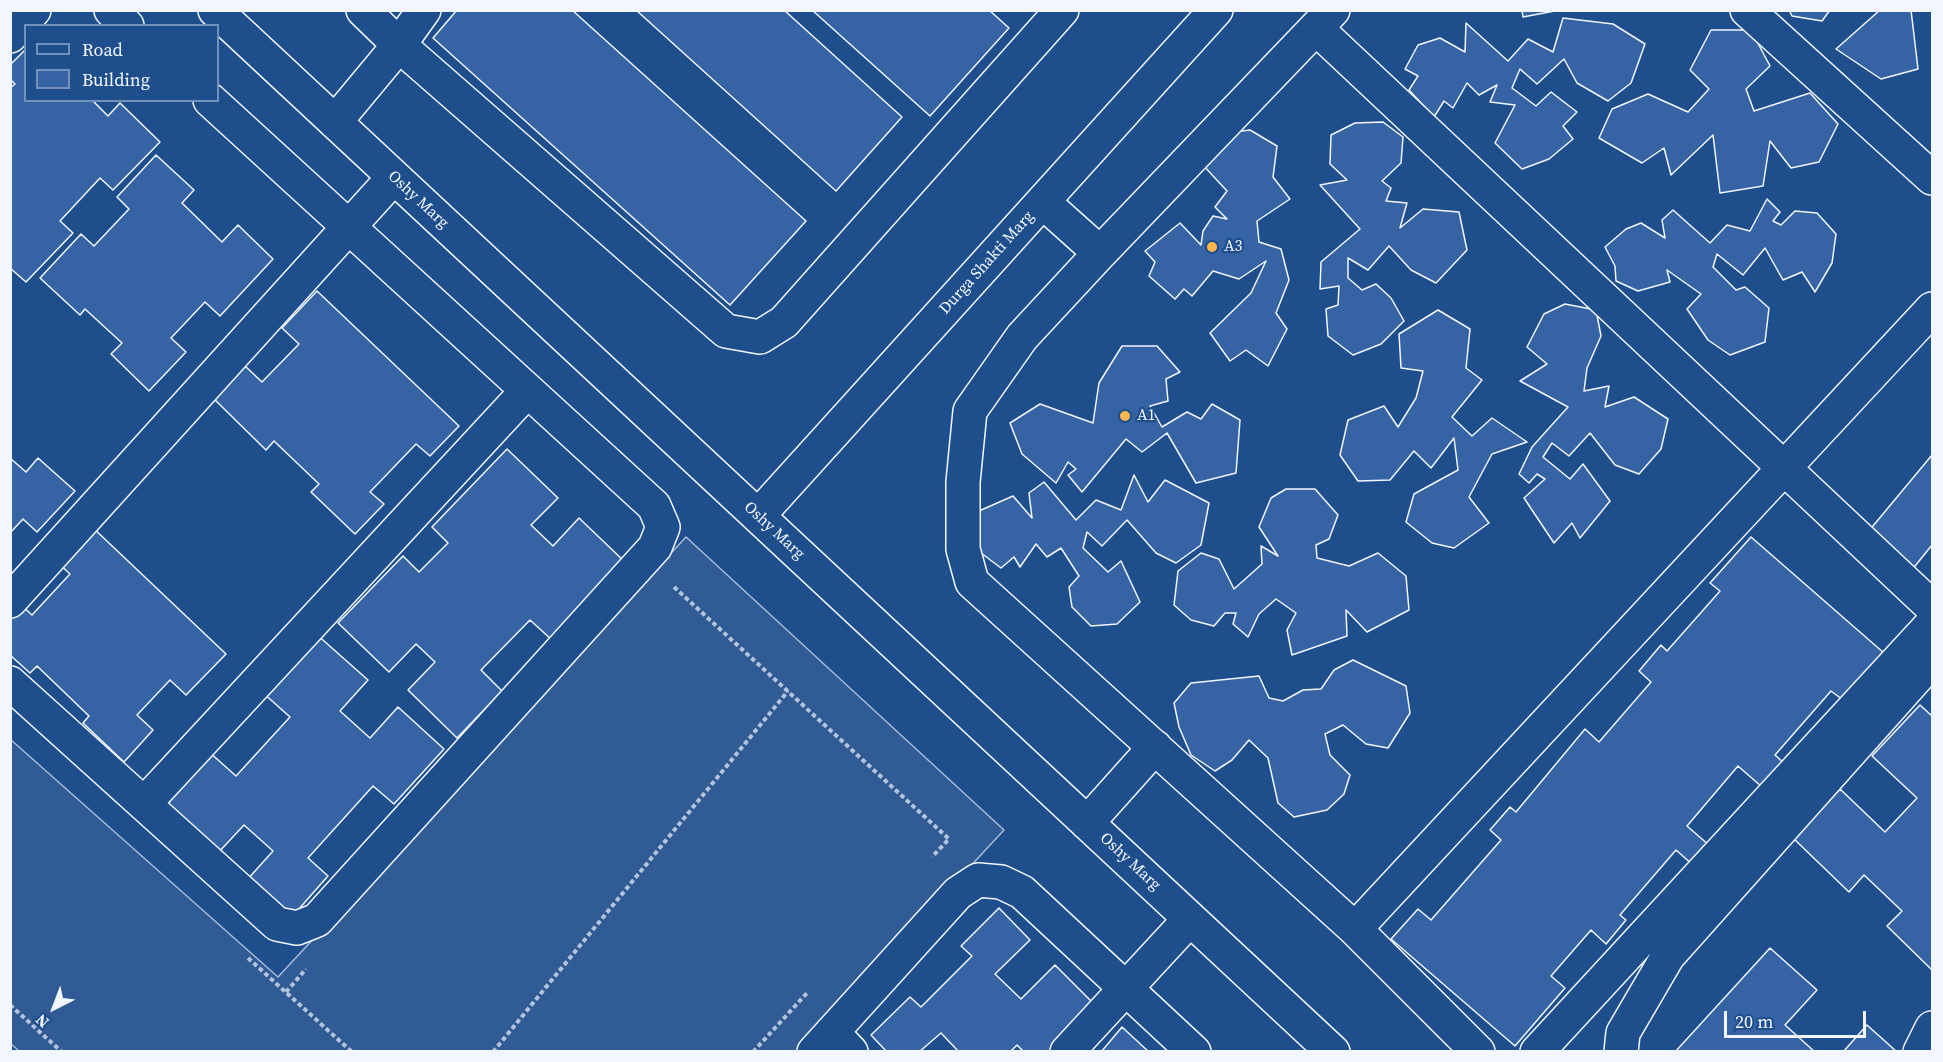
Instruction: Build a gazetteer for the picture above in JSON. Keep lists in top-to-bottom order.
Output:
{
  "streets": {
    "street": ["Oshy Marg", "Durga Shakti Marg"]
  },
  "crossings": [
    ["Oshy Marg", "Durga Shakti Marg"]
  ],
  "places": ["A3", "A1"],
  "legend": ["Road", "Building"],
  "scale_bar": "20 m",
  "north": "bottom left"
}
